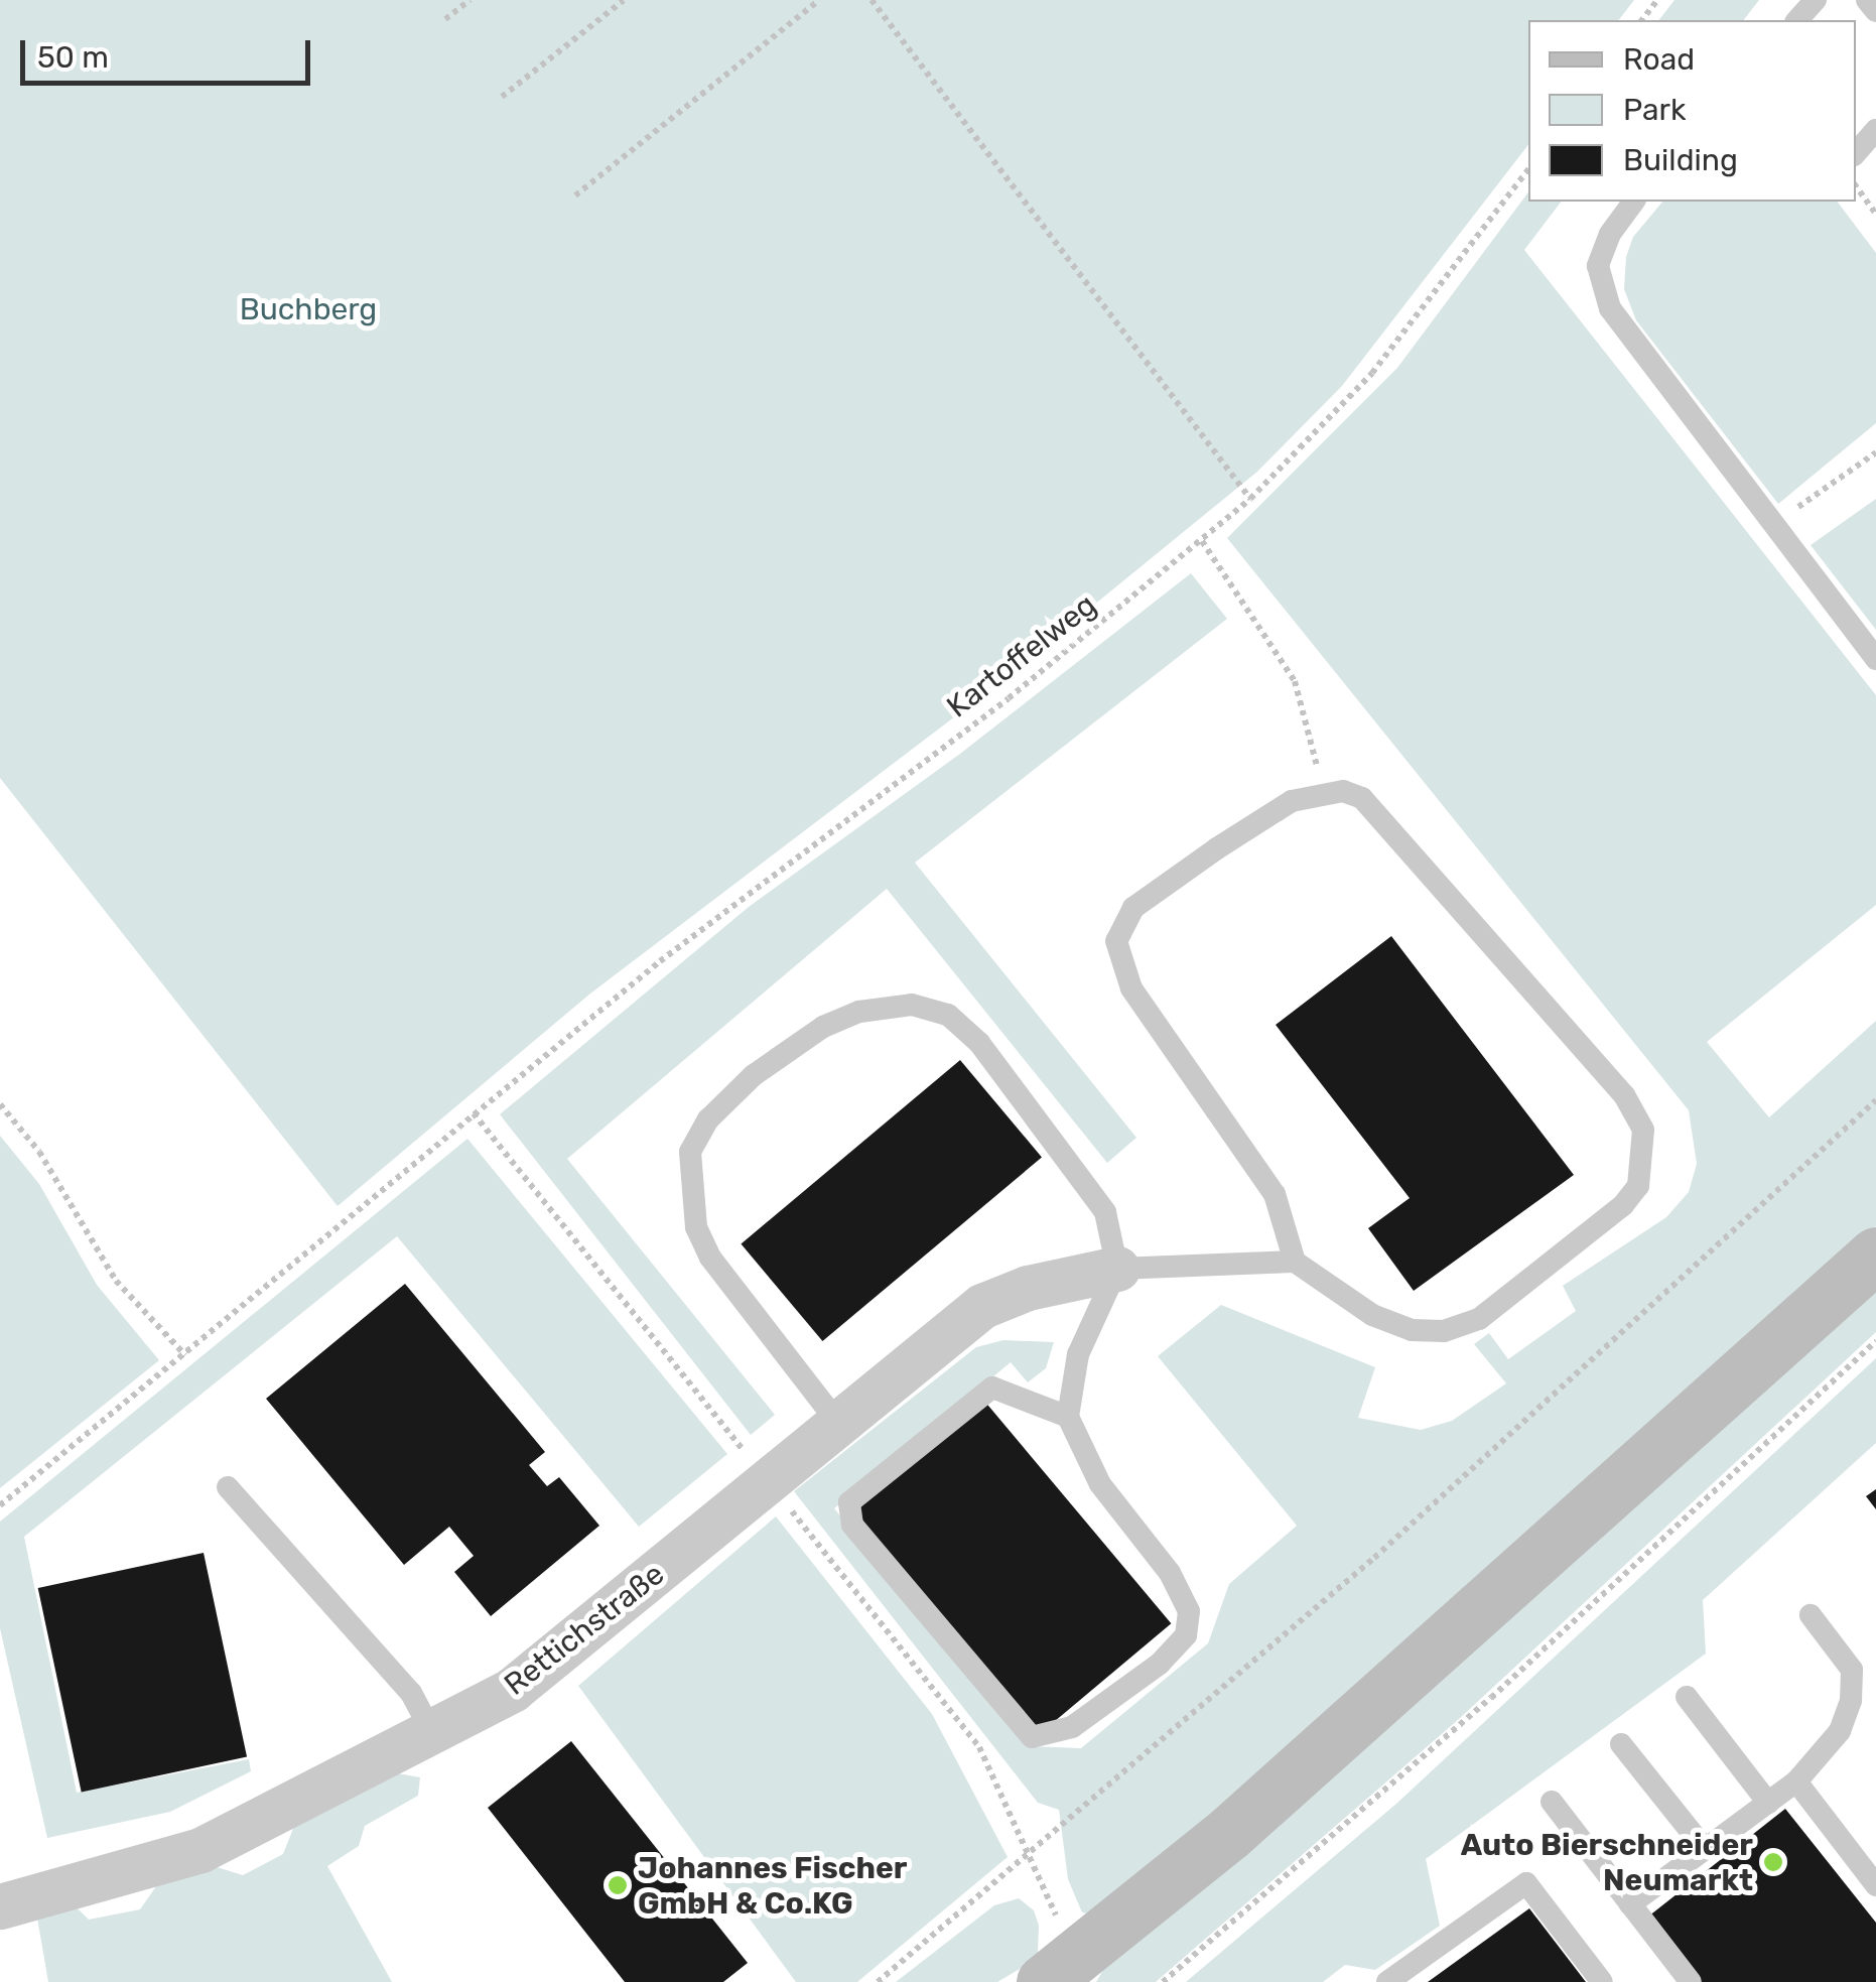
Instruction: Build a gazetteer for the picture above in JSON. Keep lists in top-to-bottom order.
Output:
{
  "streets": {
    "street": ["Rettichstraße"],
    "path": ["Kartoffelweg"]
  },
  "parks": ["Buchberg"],
  "places": ["Auto Bierschneider Neumarkt", "Johannes Fischer GmbH & Co.KG"],
  "legend": ["Road", "Park", "Building"],
  "scale_bar": "50 m"
}
